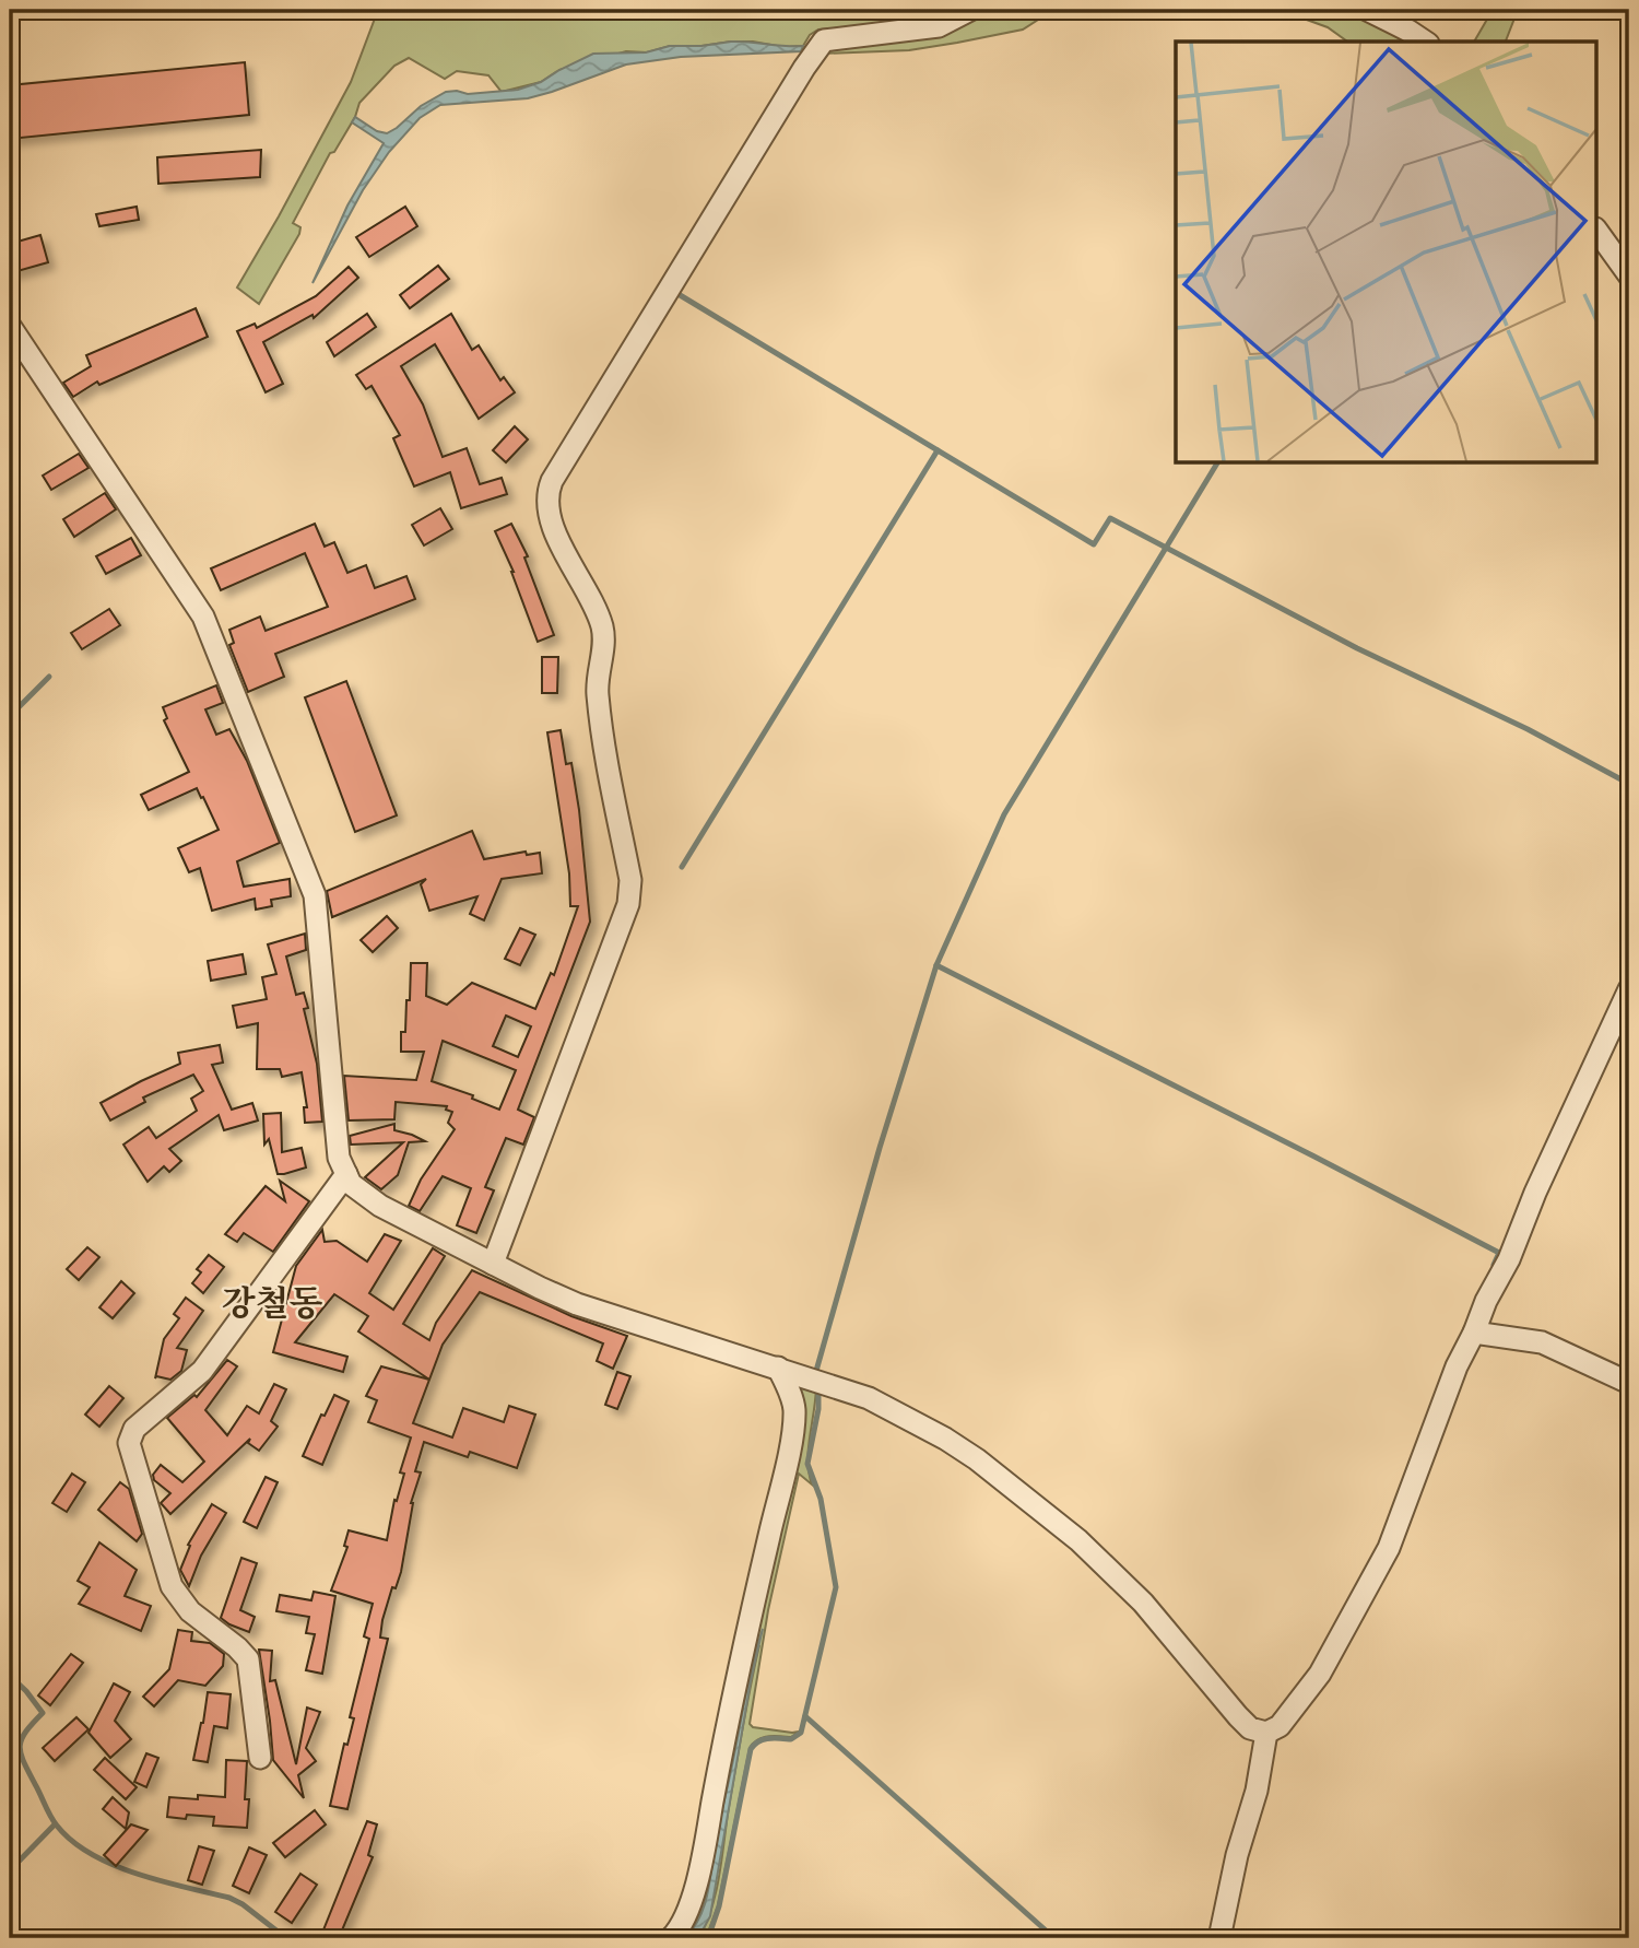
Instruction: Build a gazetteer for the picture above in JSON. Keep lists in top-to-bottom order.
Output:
{
  "districts": ["강철동"]
}
